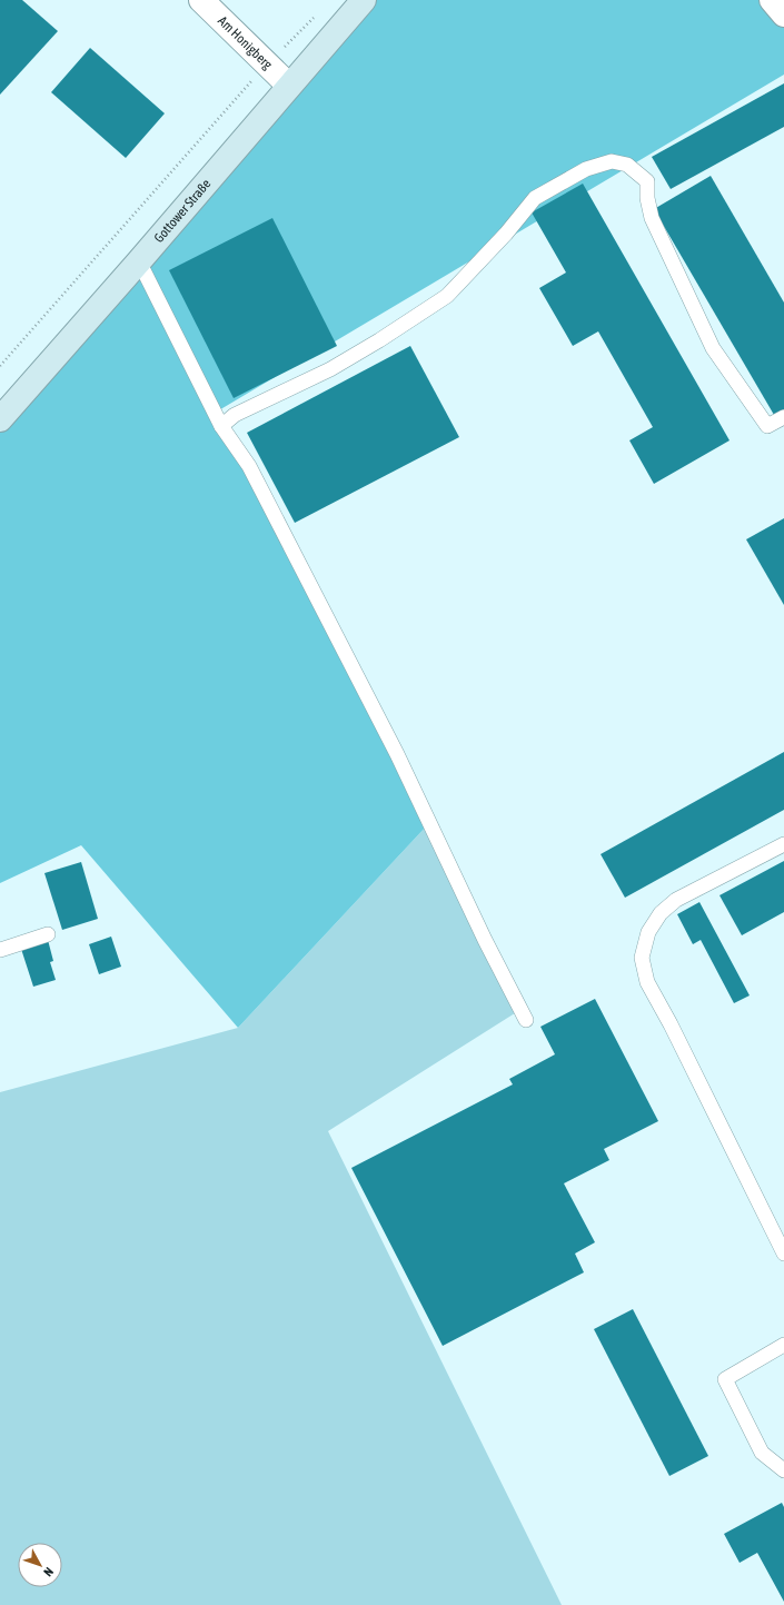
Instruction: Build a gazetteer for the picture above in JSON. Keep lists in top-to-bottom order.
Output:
{
  "streets": {
    "street": ["Am Honigberg", "Gottower Straße"]
  },
  "crossings": [
    ["Am Honigberg", "Gottower Straße"]
  ],
  "north": "bottom right"
}
